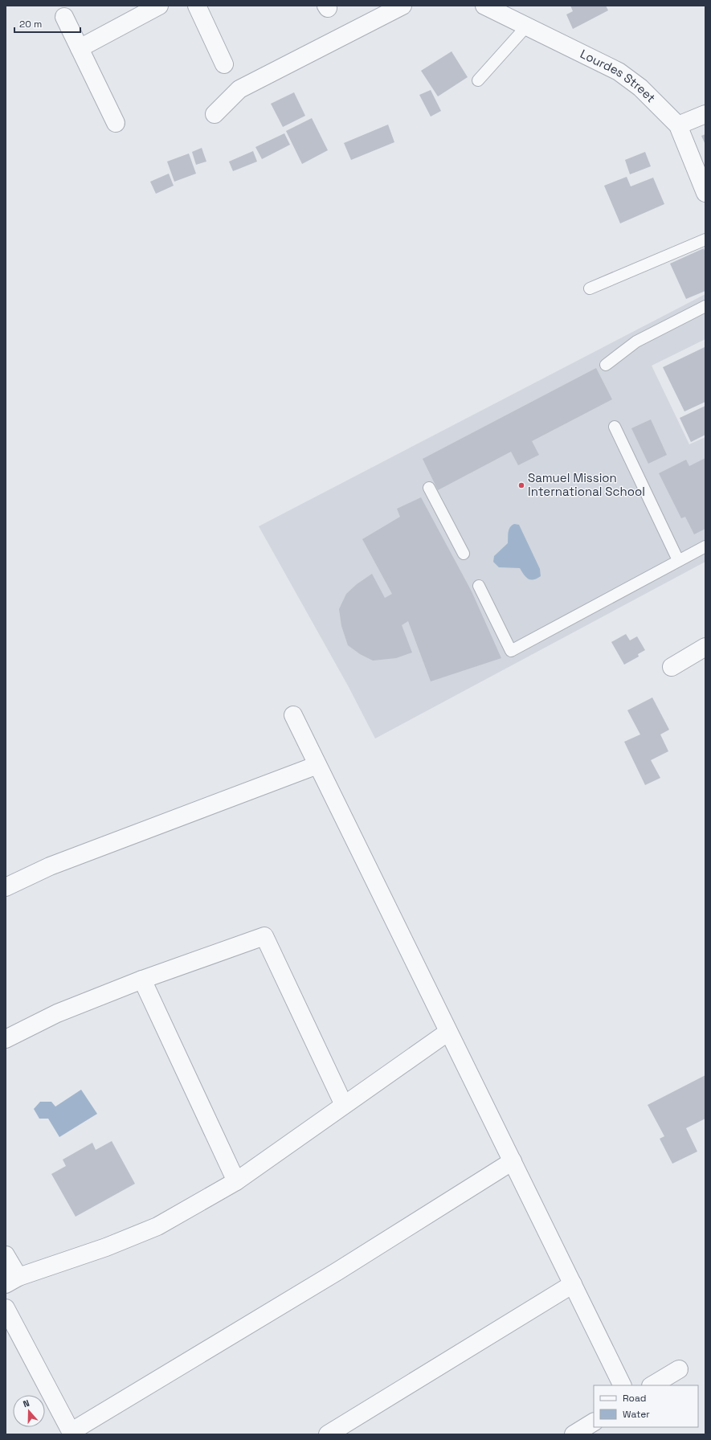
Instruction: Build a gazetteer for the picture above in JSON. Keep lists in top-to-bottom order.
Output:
{
  "streets": {
    "street": ["Lourdes Street"]
  },
  "places": ["Samuel Mission International School"],
  "legend": ["Road", "Water"],
  "scale_bar": "20 m",
  "north": "top"
}
